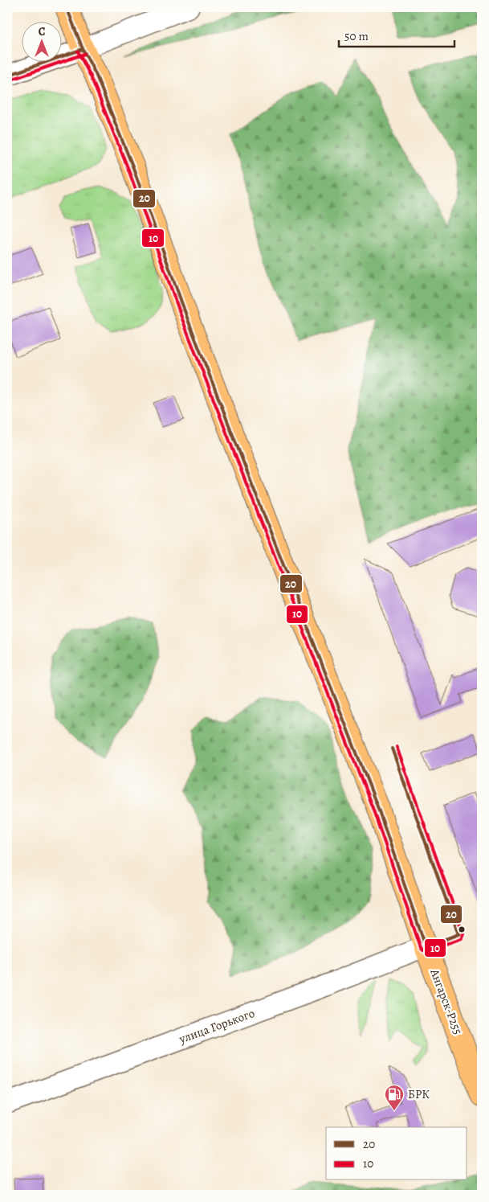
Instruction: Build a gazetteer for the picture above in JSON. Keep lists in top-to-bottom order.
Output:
{
  "streets": {
    "main road": ["Ангарск-Р255"],
    "street": ["улица Горького"]
  },
  "crossings": [
    ["Ангарск-Р255", "улица Горького"]
  ],
  "places": {
    "fuel station": ["БРК"]
  },
  "lines": ["transit line 20", "transit line 10"],
  "legend": ["20", "10"],
  "scale_bar": "50 m",
  "north": "top"
}
